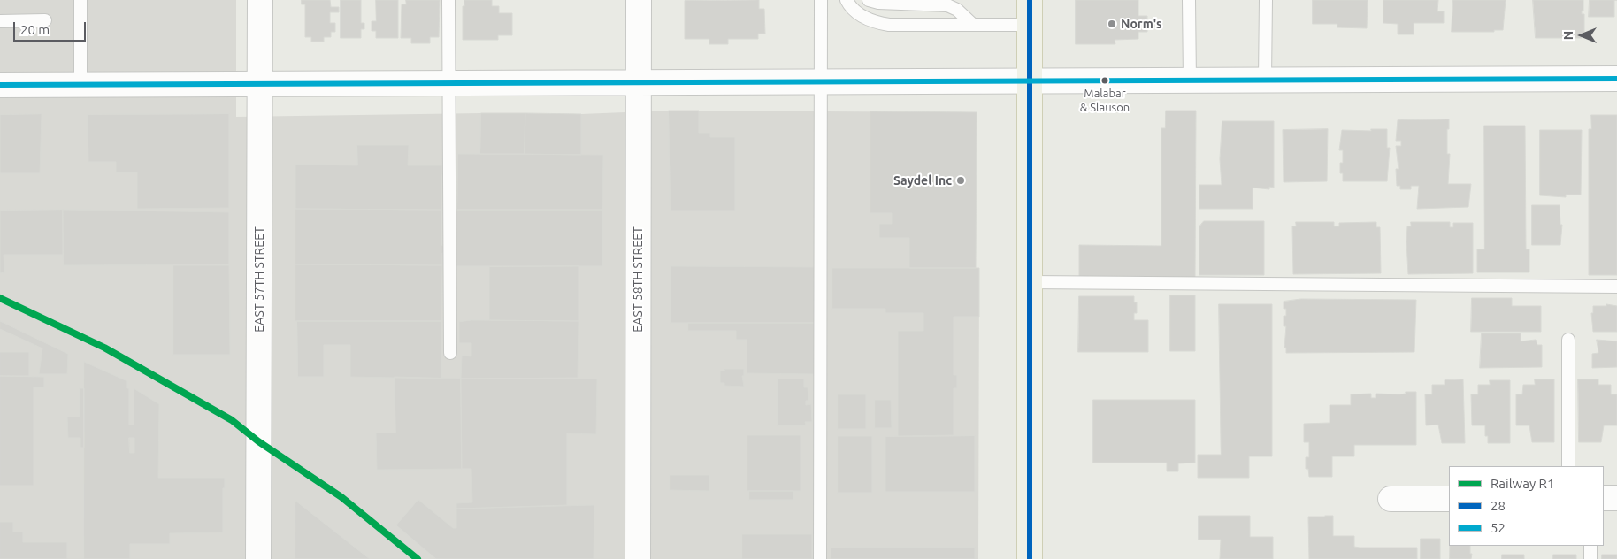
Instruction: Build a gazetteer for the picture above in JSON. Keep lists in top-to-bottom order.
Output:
{
  "streets": {
    "street": ["EAST 57TH STREET", "EAST 58TH STREET"]
  },
  "places": ["Norm's", "Malabar & Slauson", "Saydel Inc"],
  "lines": ["transit line 28", "transit line 52", "rail line R1"],
  "legend": ["Railway R1", "28", "52"],
  "scale_bar": "20 m",
  "north": "left"
}
